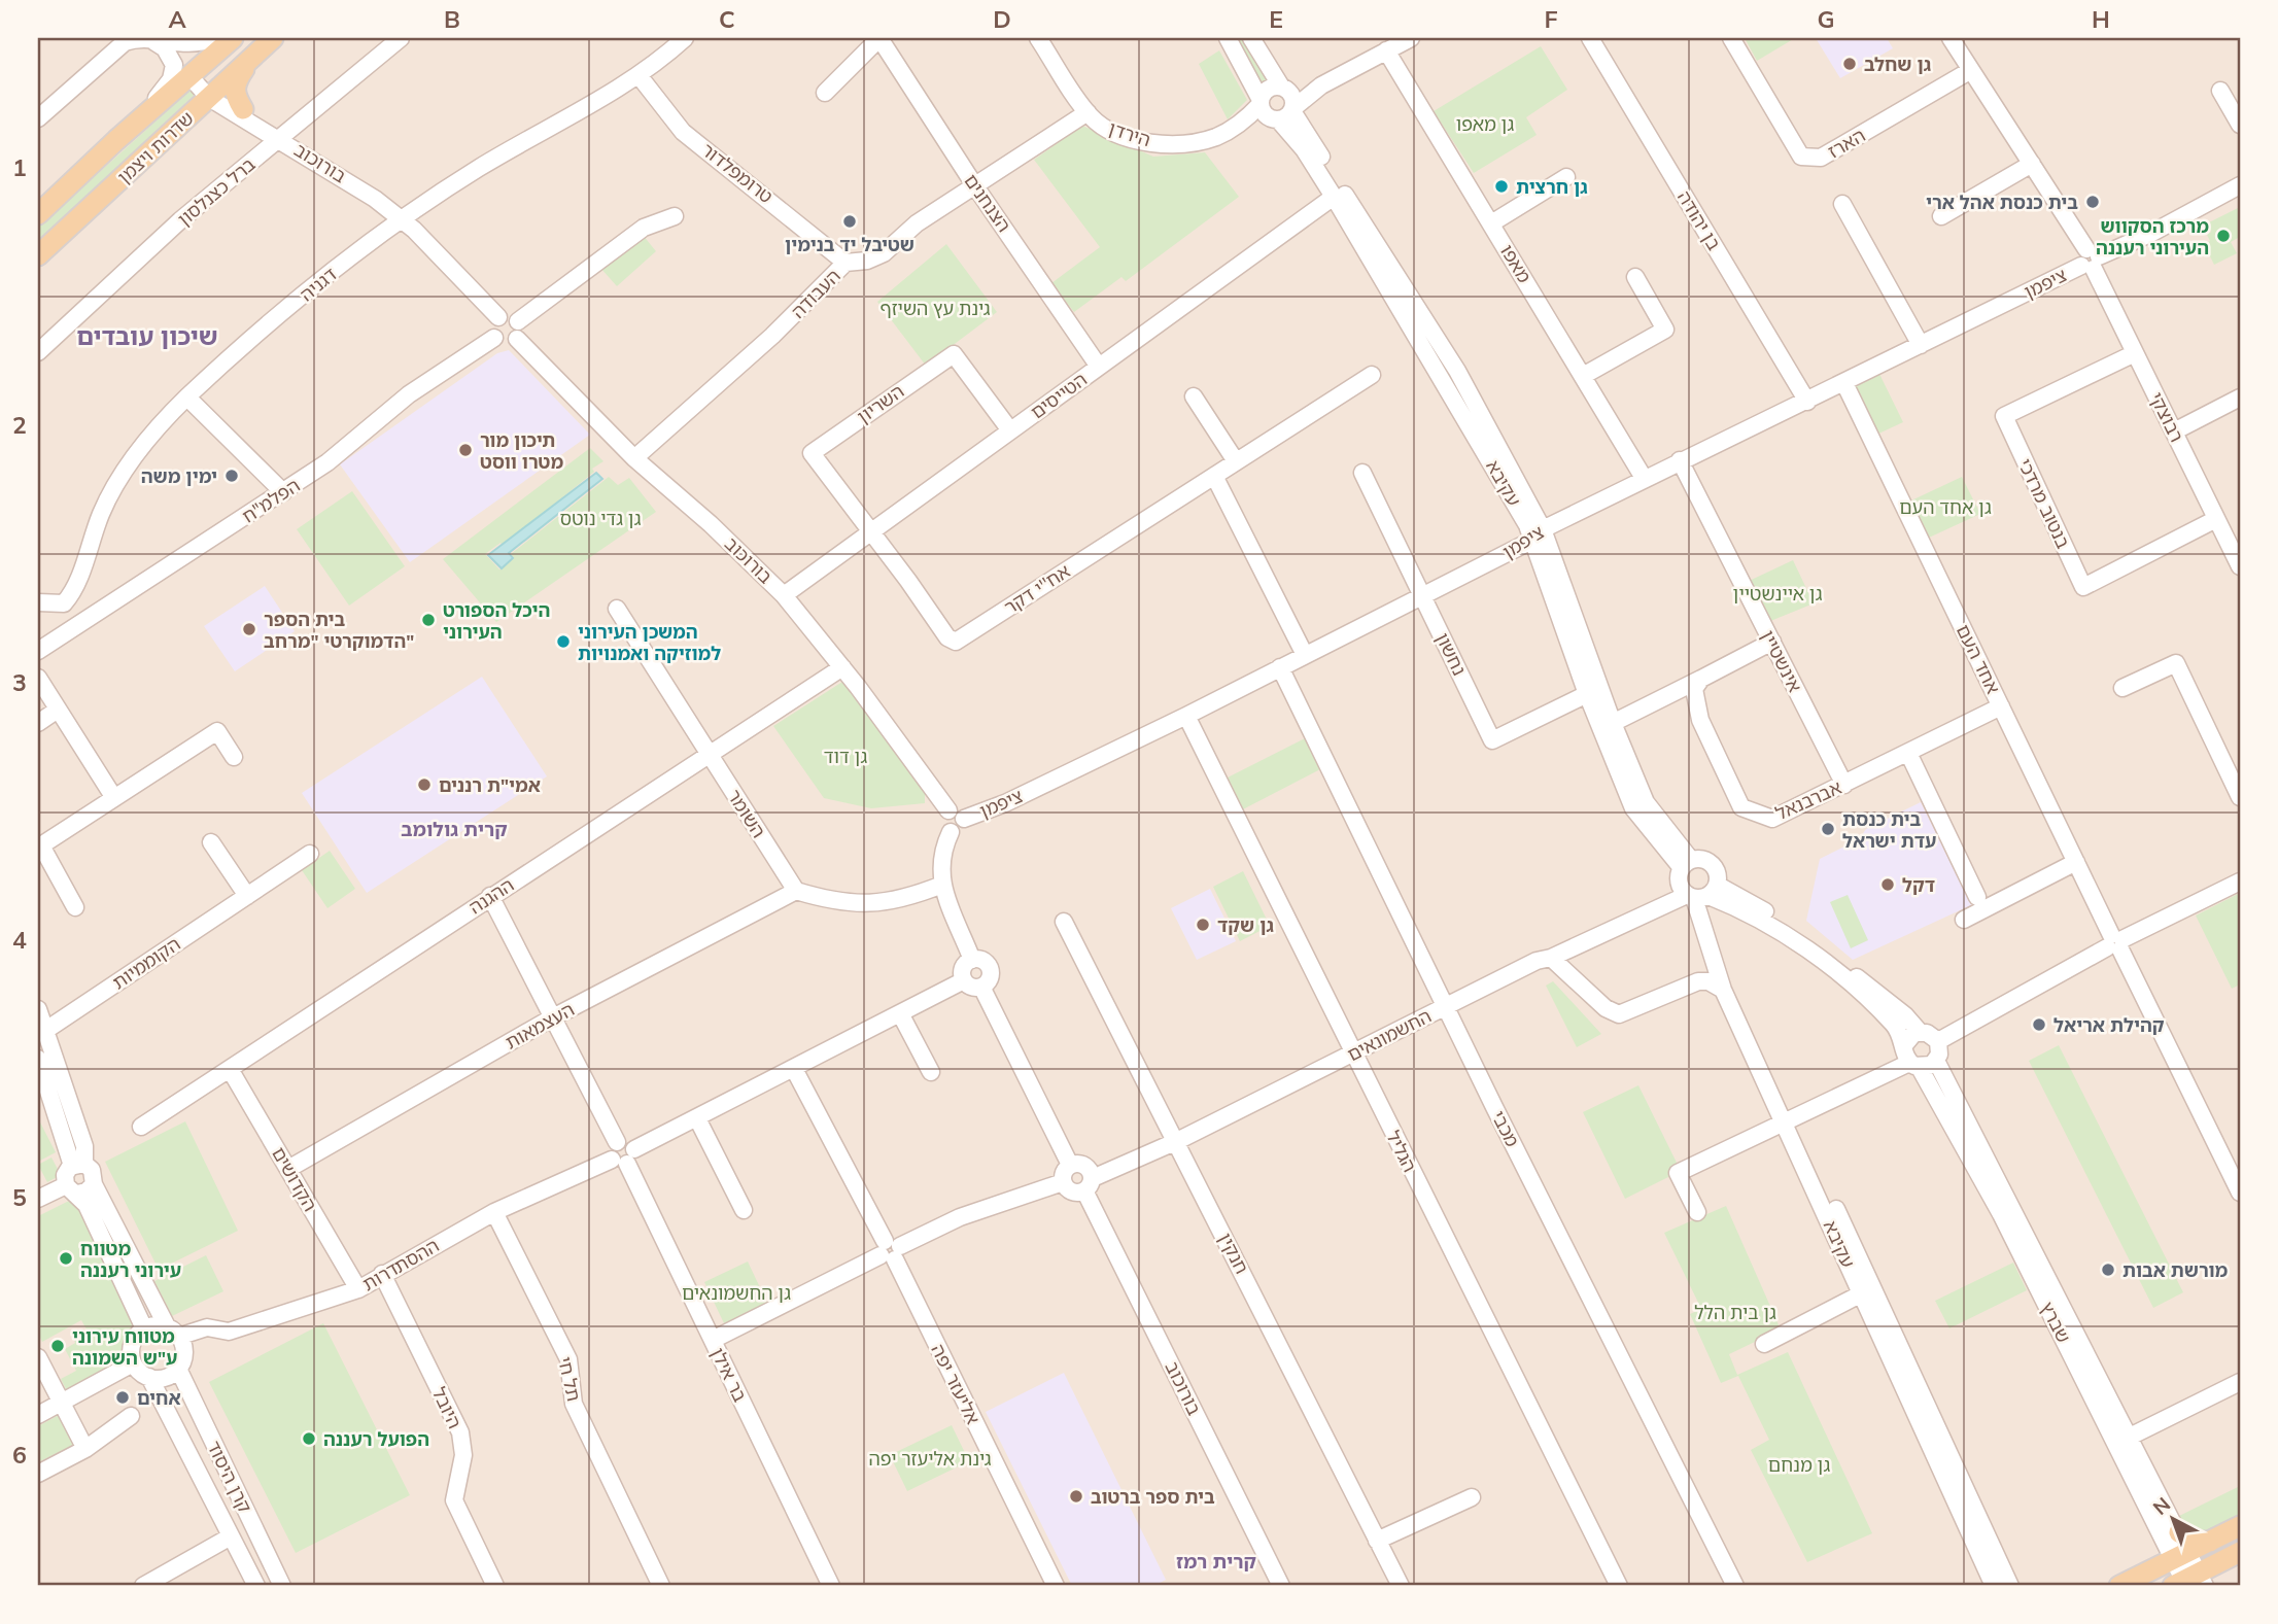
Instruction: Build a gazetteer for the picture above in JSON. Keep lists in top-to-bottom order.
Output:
{
  "streets": {
    "main road": ["שדרות ויצמן"],
    "street": [
      "הירדן",
      "הארז",
      "בורוכוב",
      "טרומפלדור",
      "ברל כצנלסון",
      "הצנחנים",
      "בן יהודה",
      "מאפו",
      "ציפמן",
      "דגניה",
      "העבודה",
      "הטייסים",
      "השריון",
      "רבוצקי",
      "עקיבא",
      "הפלמ\"ח",
      "בנטוב מרדכי",
      "אח''י דקר",
      "נחשון",
      "אחד העם",
      "אינשטיין",
      "אברבנאל",
      "השומר",
      "ההגנה",
      "הקוממיות",
      "העצמאות",
      "החשמונאים",
      "מכבי",
      "הגליל",
      "הקדושים",
      "חנקין",
      "ההסתדרות",
      "שברץ",
      "בר אילן",
      "תל חי",
      "אליעזר יפה",
      "היובל",
      "קרן היסוד"
    ]
  },
  "crossings": [
    ["הירדן", "העבודה"],
    ["הירדן", "עקיבא"],
    ["הארז", "רבוצקי"],
    ["שדרות ויצמן", "בורוכוב"],
    ["בורוכוב", "ברל כצנלסון"],
    ["בורוכוב", "ציפמן"],
    ["בורוכוב", "דגניה"],
    ["בורוכוב", "העבודה"],
    ["בורוכוב", "הטייסים"],
    ["בורוכוב", "הפלמ\"ח"],
    ["בורוכוב", "ההגנה"],
    ["בורוכוב", "החשמונאים"],
    ["טרומפלדור", "דגניה"],
    ["טרומפלדור", "העבודה"],
    ["הצנחנים", "העבודה"],
    ["הצנחנים", "הטייסים"],
    ["בן יהודה", "ציפמן"],
    ["מאפו", "ציפמן"],
    ["ציפמן", "רבוצקי"],
    ["ציפמן", "עקיבא"],
    ["ציפמן", "נחשון"],
    ["ציפמן", "אחד העם"],
    ["ציפמן", "אינשטיין"],
    ["ציפמן", "מכבי"],
    ["ציפמן", "הגליל"],
    ["הטייסים", "השריון"],
    ["הטייסים", "עקיבא"],
    ["הטייסים", "אח''י דקר"],
    ["השריון", "אח''י דקר"],
    ["רבוצקי", "בנטוב מרדכי"],
    ["עקיבא", "נחשון"],
    ["עקיבא", "החשמונאים"],
    ["אחד העם", "אברבנאל"],
    ["אינשטיין", "אברבנאל"],
    ["השומר", "ההגנה"],
    ["השומר", "העצמאות"],
    ["ההגנה", "הקדושים"],
    ["העצמאות", "הקדושים"],
    ["החשמונאים", "מכבי"],
    ["החשמונאים", "הגליל"],
    ["החשמונאים", "חנקין"],
    ["הקדושים", "ההסתדרות"],
    ["ההסתדרות", "בר אילן"],
    ["ההסתדרות", "תל חי"],
    ["ההסתדרות", "אליעזר יפה"],
    ["ההסתדרות", "היובל"],
    ["ההסתדרות", "קרן היסוד"]
  ],
  "districts": ["שיכון עובדים", "קרית גולומב", "קרית רמז"],
  "parks": [
    "גן מאפו",
    "גינת עץ השיזף",
    "גן אחד העם",
    "גן גדי נוטס",
    "גן איינשטיין",
    "גן דוד",
    "גן החשמונאים",
    "גן בית הלל",
    "גינת אליעזר יפה",
    "גן מנחם"
  ],
  "places": [
    "גן שחלב",
    "גן חרצית",
    "בית כנסת אהל ארי",
    "שטיבל יד בנימין",
    "מרכז הסקווש העירוני רעננה",
    "תיכון מור מטרו ווסט",
    "ימין משה",
    "היכל הספורט העירוני",
    "בית הספר הדמוקרטי \"מרחב\"",
    "המשכן העירוני למוזיקה ואמנויות",
    "אמי\"ת רננים",
    "בית כנסת עדת ישראל",
    "דקל",
    "גן שקד",
    "קהילת אריאל",
    "מטווח עירוני רעננה",
    "מורשת אבות",
    "מטווח עירוני ע\"ש השמונה",
    "אחים",
    "הפועל רעננה",
    "בית ספר ברטוב"
  ],
  "north": "top left",
  "grid": {
    "columns": [
      "A",
      "B",
      "C",
      "D",
      "E",
      "F",
      "G",
      "H"
    ],
    "rows": [
      "1",
      "2",
      "3",
      "4",
      "5",
      "6"
    ]
  }
}
